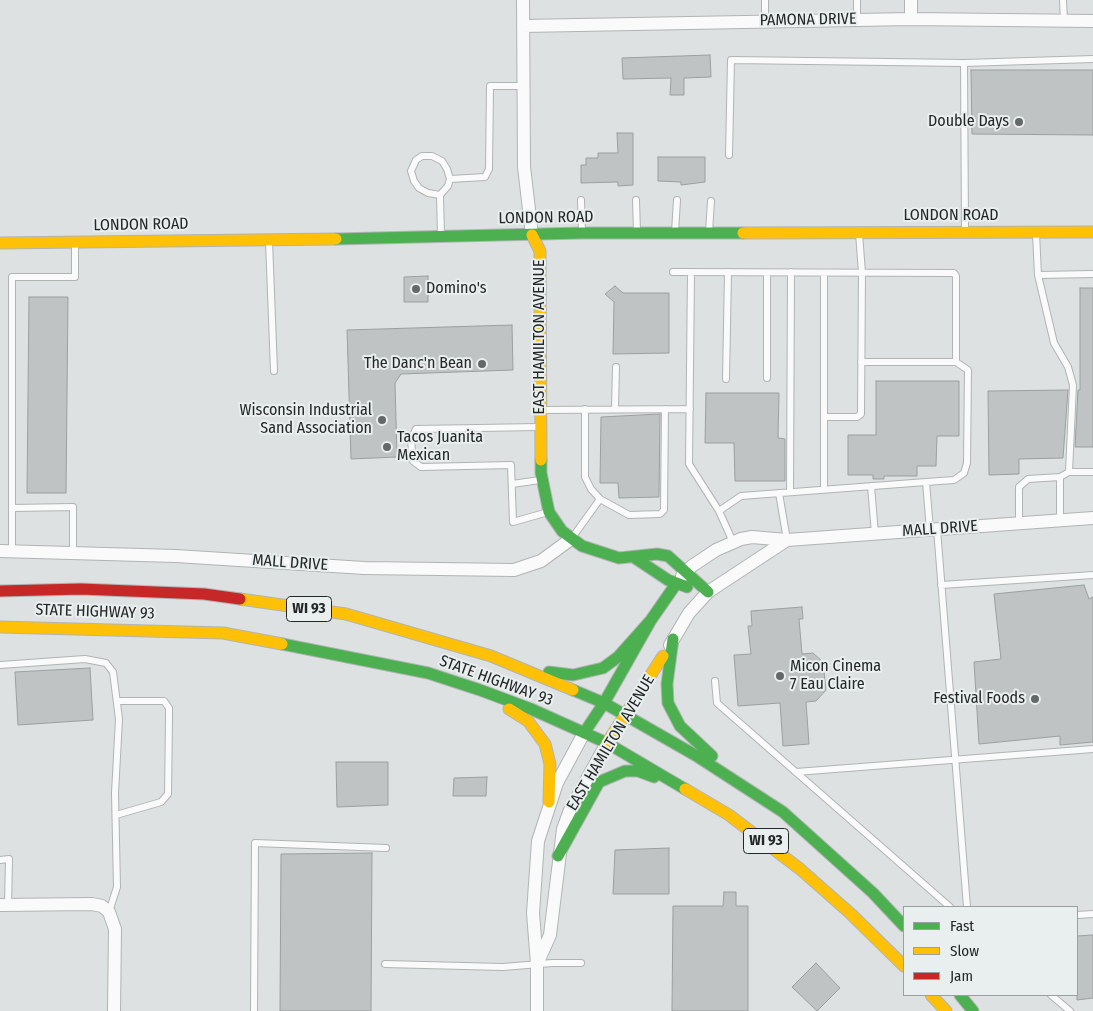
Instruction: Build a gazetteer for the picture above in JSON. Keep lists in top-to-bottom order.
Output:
{
  "streets": {
    "main road": [
      "LONDON ROAD",
      "EAST HAMILTON AVENUE",
      "WI 93",
      "STATE HIGHWAY 93"
    ],
    "street": ["PAMONA DRIVE", "MALL DRIVE"]
  },
  "crossings": [
    ["PAMONA DRIVE", "EAST HAMILTON AVENUE"],
    ["LONDON ROAD", "EAST HAMILTON AVENUE"],
    ["EAST HAMILTON AVENUE", "MALL DRIVE"],
    ["EAST HAMILTON AVENUE", "STATE HIGHWAY 93"]
  ],
  "places": [
    "Double Days",
    "Domino's",
    "The Danc'n Bean",
    "Wisconsin Industrial Sand Association",
    "Tacos Juanita Mexican",
    "Micon Cinema 7 Eau Claire",
    "Festival Foods"
  ],
  "legend": ["Fast", "Slow", "Jam"]
}
